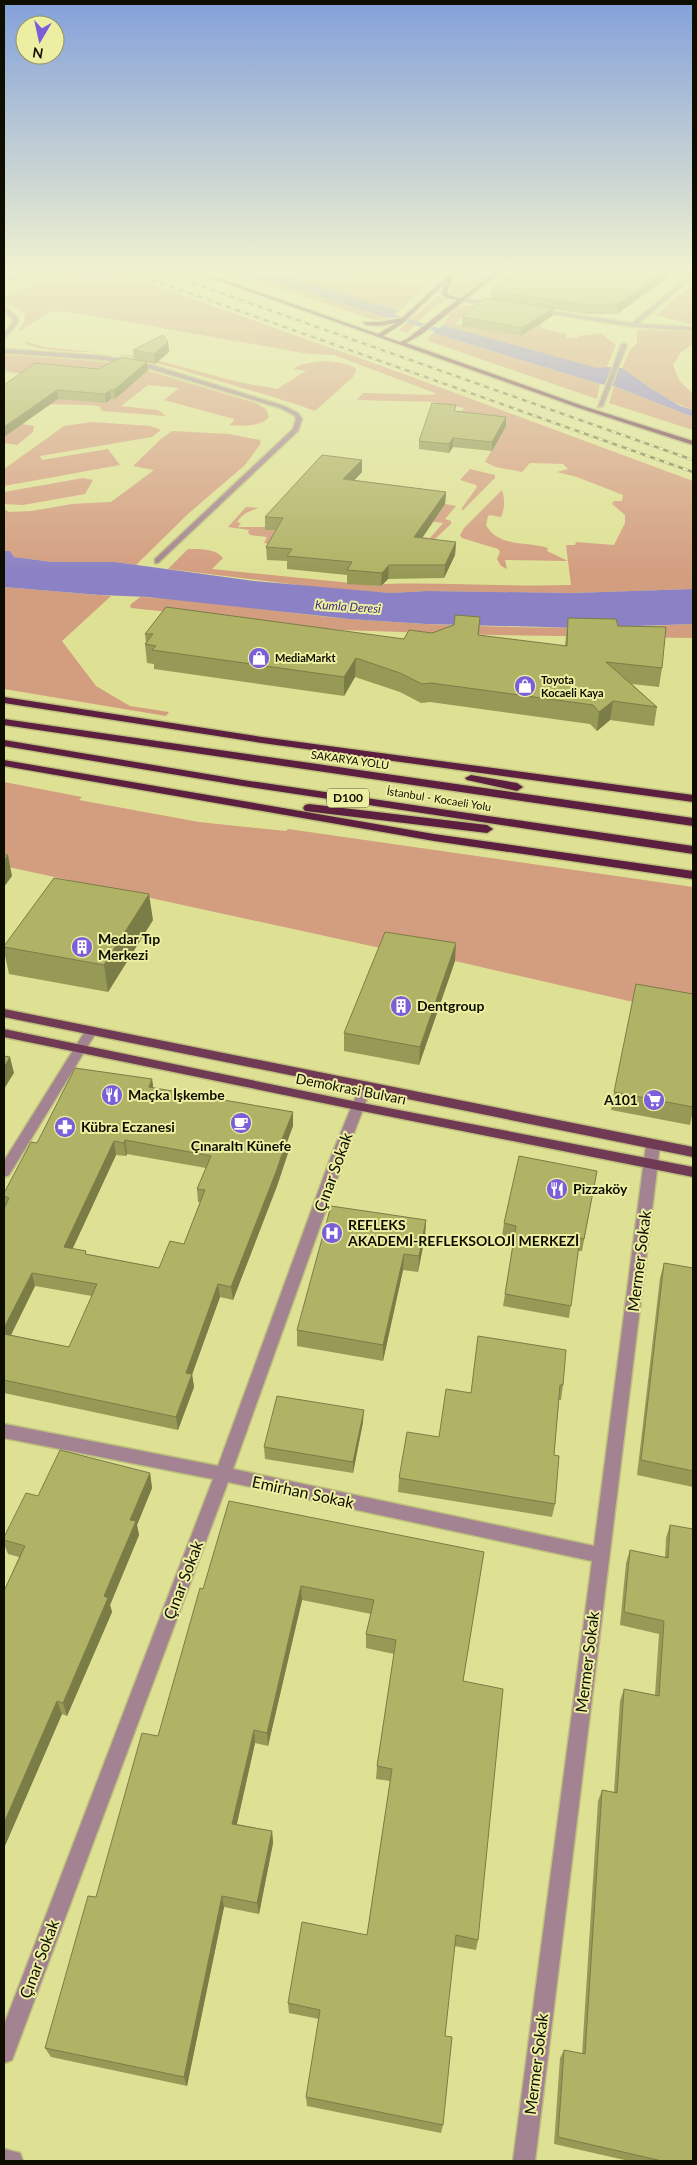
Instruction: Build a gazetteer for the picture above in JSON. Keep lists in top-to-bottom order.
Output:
{
  "streets": {
    "highway": ["SAKARYA YOLU", "D100", "İstanbul - Kocaeli Yolu"],
    "main road": ["Demokrasi Bulvarı"],
    "street": ["Çınar Sokak", "Mermer Sokak", "Emirhan Sokak"]
  },
  "crossings": [
    ["Demokrasi Bulvarı", "Çınar Sokak"],
    ["Demokrasi Bulvarı", "Mermer Sokak"],
    ["Çınar Sokak", "Emirhan Sokak"],
    ["Mermer Sokak", "Emirhan Sokak"]
  ],
  "water": ["Kumla Deresi"],
  "places": {
    "shop": ["MediaMarkt", "Toyota Kocaeli Kaya"],
    "building": ["Medar Tıp Merkezi", "Dentgroup"],
    "restaurant": ["Maçka İşkembe", "Pizzaköy"],
    "supermarket": ["A101"],
    "cafe": ["Çınaraltı Künefe"],
    "pharmacy": ["Kübra Eczanesi"],
    "hospital": ["REFLEKS AKADEMİ-REFLEKSOLOJİ MERKEZİ"]
  },
  "north": "bottom"
}
